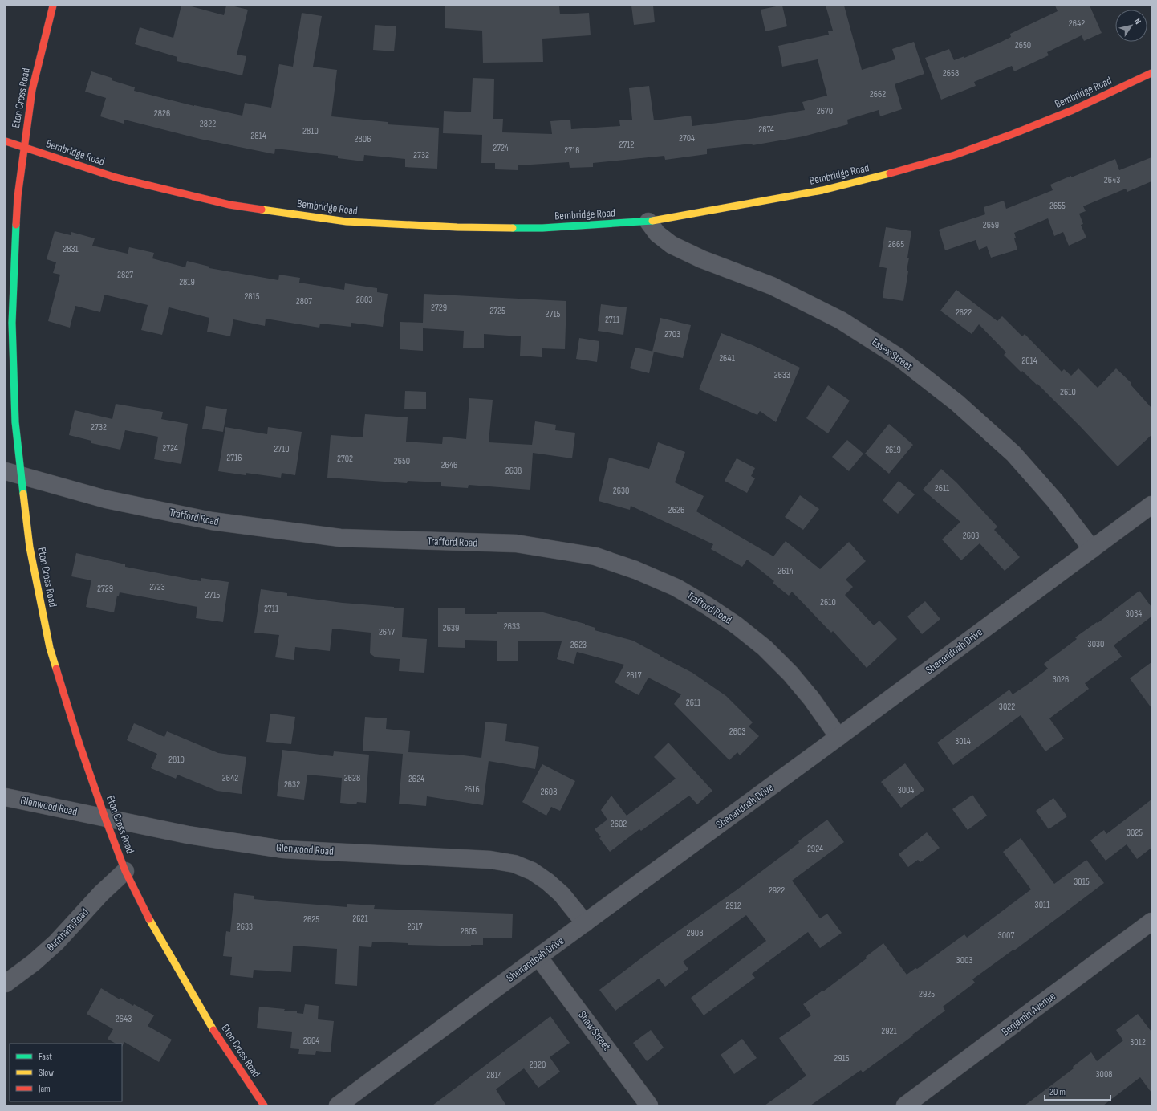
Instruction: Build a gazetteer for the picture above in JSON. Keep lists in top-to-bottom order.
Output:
{
  "streets": {
    "street": [
      "Bembridge Road",
      "Eton Cross Road",
      "Essex Street",
      "Trafford Road",
      "Shenandoah Drive",
      "Glenwood Road",
      "Burnham Road",
      "Benjamin Avenue",
      "Shaw Street"
    ]
  },
  "crossings": [
    ["Bembridge Road", "Eton Cross Road"],
    ["Bembridge Road", "Essex Street"],
    ["Eton Cross Road", "Trafford Road"],
    ["Eton Cross Road", "Glenwood Road"],
    ["Eton Cross Road", "Burnham Road"],
    ["Essex Street", "Shenandoah Drive"],
    ["Trafford Road", "Shenandoah Drive"],
    ["Shenandoah Drive", "Glenwood Road"],
    ["Shenandoah Drive", "Shaw Street"]
  ],
  "house_numbers": [
    "2642",
    "2650",
    "2658",
    "2662",
    "2670",
    "2826",
    "2822",
    "2674",
    "2810",
    "2814",
    "2704",
    "2806",
    "2712",
    "2724",
    "2716",
    "2732",
    "2643",
    "2655",
    "2659",
    "2665",
    "2831",
    "2827",
    "2819",
    "2815",
    "2803",
    "2807",
    "2729",
    "2725",
    "2622",
    "2715",
    "2711",
    "2703",
    "2641",
    "2614",
    "2633",
    "2610",
    "2732",
    "2724",
    "2710",
    "2619",
    "2716",
    "2702",
    "2650",
    "2646",
    "2638",
    "2611",
    "2630",
    "2626",
    "2603",
    "2614",
    "2723",
    "2729",
    "2715",
    "2610",
    "2711",
    "3034",
    "2633",
    "2639",
    "2647",
    "3030",
    "2623",
    "2617",
    "3026",
    "2611",
    "3022",
    "2603",
    "3014",
    "2810",
    "2642",
    "2628",
    "2624",
    "2632",
    "2616",
    "3004",
    "2608",
    "2602",
    "3025",
    "2924",
    "3015",
    "2922",
    "3011",
    "2912",
    "2621",
    "2625",
    "2633",
    "2617",
    "2605",
    "2908",
    "3007",
    "3003",
    "2925",
    "2643",
    "2921",
    "2604",
    "3012",
    "2915",
    "2820",
    "3008",
    "2814"
  ],
  "legend": ["Fast", "Slow", "Jam"],
  "scale_bar": "20 m",
  "north": "top right"
}
